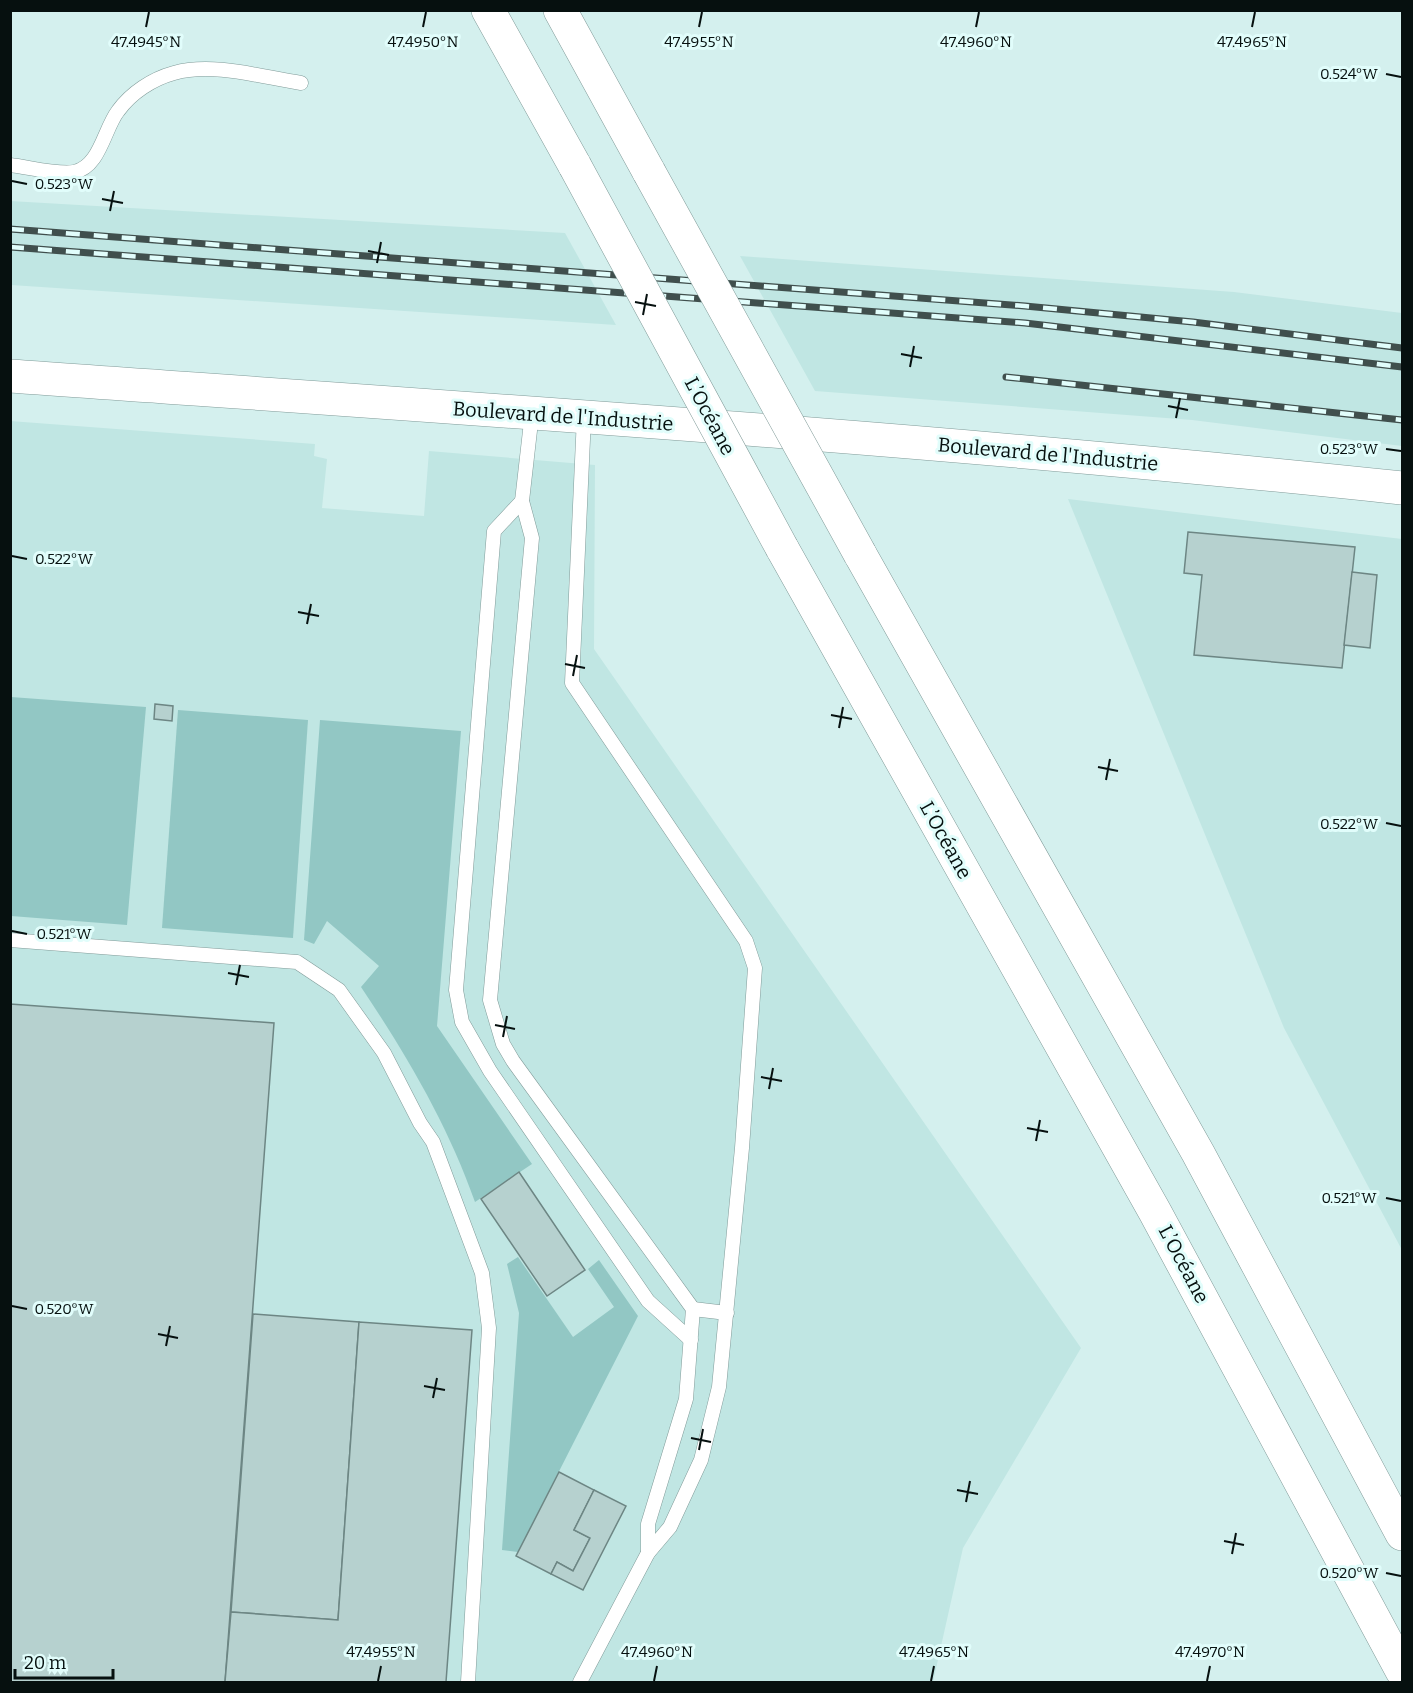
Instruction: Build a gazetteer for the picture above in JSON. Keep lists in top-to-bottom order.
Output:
{
  "streets": {
    "main road": ["Boulevard de l'Industrie", "L’Océane"]
  },
  "scale_bar": "20 m",
  "coordinates": [
    "47.4945°N",
    "47.4950°N",
    "47.4955°N",
    "47.4960°N",
    "47.4965°N",
    "0.524°W",
    "0.523°W",
    "0.522°W",
    "0.521°W",
    "0.520°W",
    "47.4970°N"
  ]
}
